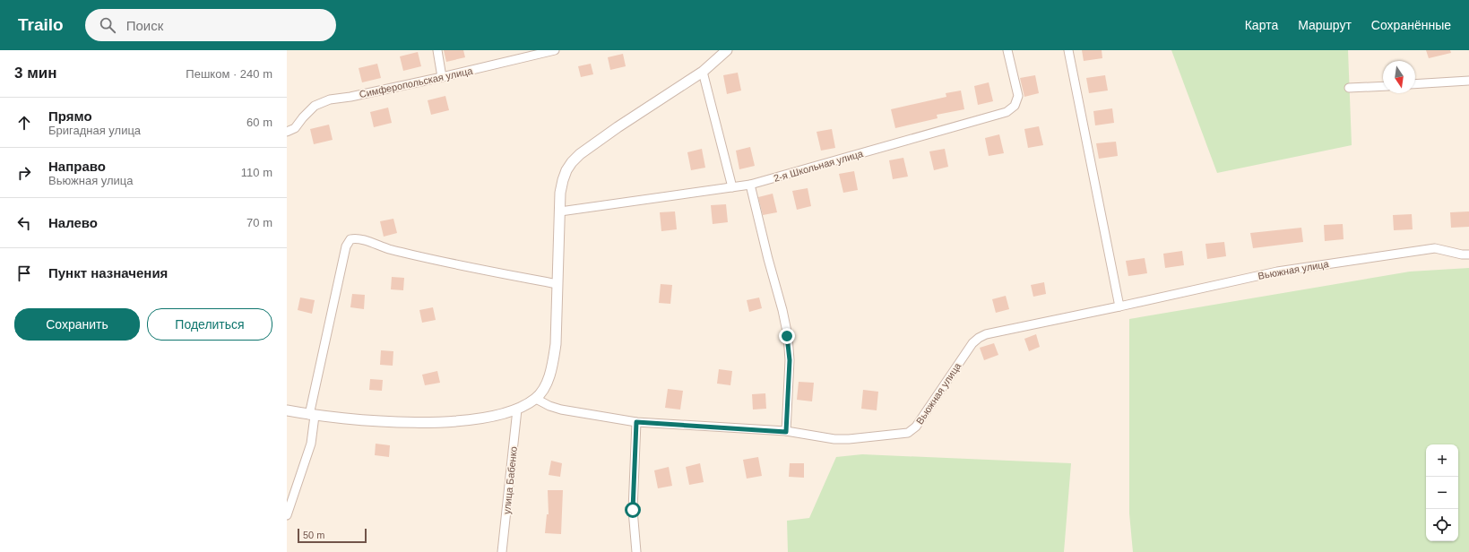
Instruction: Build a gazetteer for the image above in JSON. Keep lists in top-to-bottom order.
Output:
{
  "streets": {
    "street": [
      "Симферопольская улица",
      "2-я Школьная улица",
      "Вьюжная улица",
      "улица Бабенко"
    ]
  },
  "scale_bar": "50 m",
  "north": "bottom",
  "page": {
    "header": "Trailo",
    "search": "Поиск",
    "nav": ["Карта", "Маршрут", "Сохранённые"],
    "heading": ["3 мин", "Пешком · 240 m"],
    "list": [
      ["Прямо", "Бригадная улица", "60 m"],
      ["Направо", "Вьюжная улица", "110 m"],
      ["Налево", "70 m"],
      "Пункт назначения"
    ],
    "buttons": ["Сохранить", "Поделиться"],
    "map_buttons": ["+", "−"],
    "scale": "50 m"
  }
}
